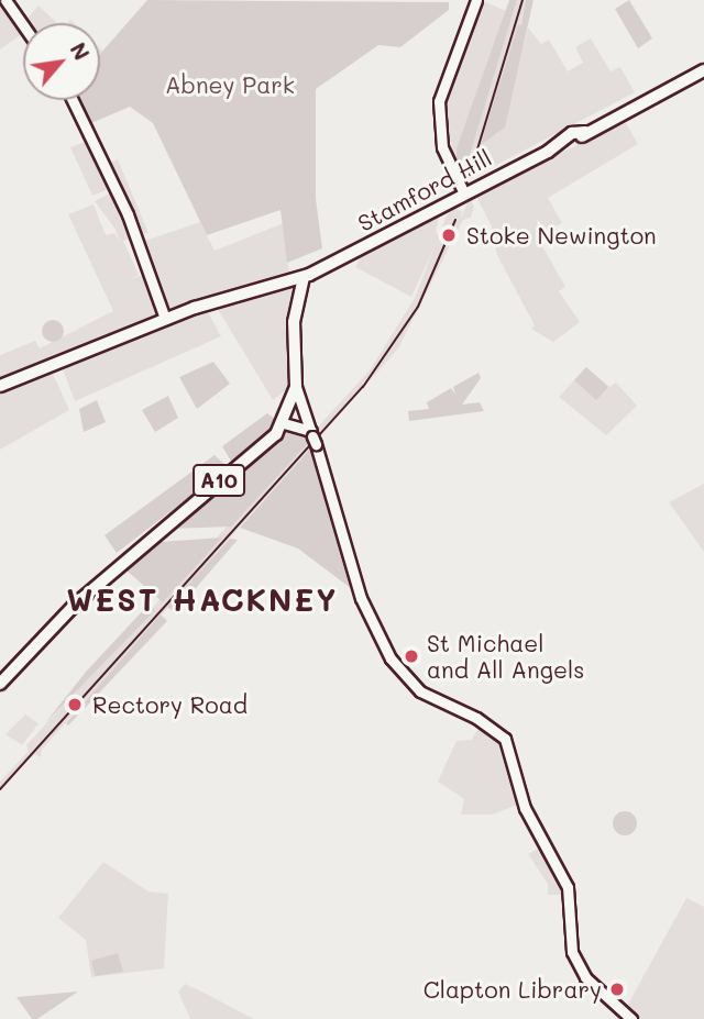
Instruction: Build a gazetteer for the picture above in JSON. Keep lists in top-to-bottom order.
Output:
{
  "streets": {
    "highway": ["Stamford Hill", "A10"]
  },
  "crossings": [
    ["Stamford Hill", "A10"]
  ],
  "districts": ["WEST HACKNEY"],
  "parks": ["Abney Park"],
  "places": [
    "Stoke Newington",
    "St Michael and All Angels",
    "Rectory Road",
    "Clapton Library"
  ],
  "north": "top right"
}
